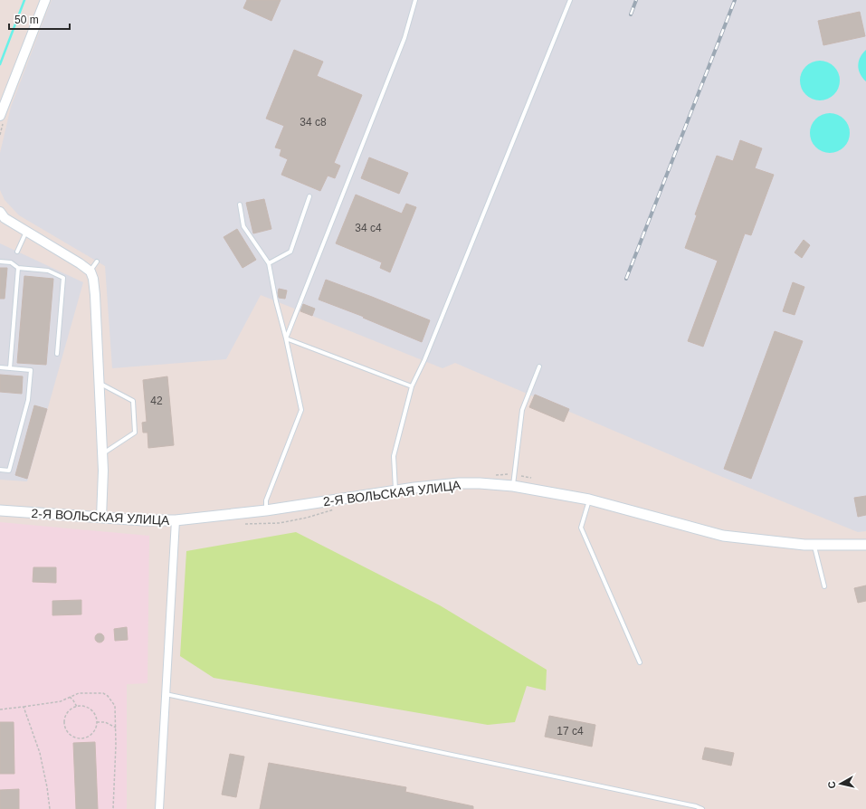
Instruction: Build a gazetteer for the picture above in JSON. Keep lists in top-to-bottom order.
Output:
{
  "streets": {
    "main road": ["2-Я ВОЛЬСКАЯ УЛИЦА"]
  },
  "house_numbers": [
    "34 с8",
    "34 с4",
    "42",
    "17 с4"
  ],
  "scale_bar": "50 m",
  "north": "left"
}
